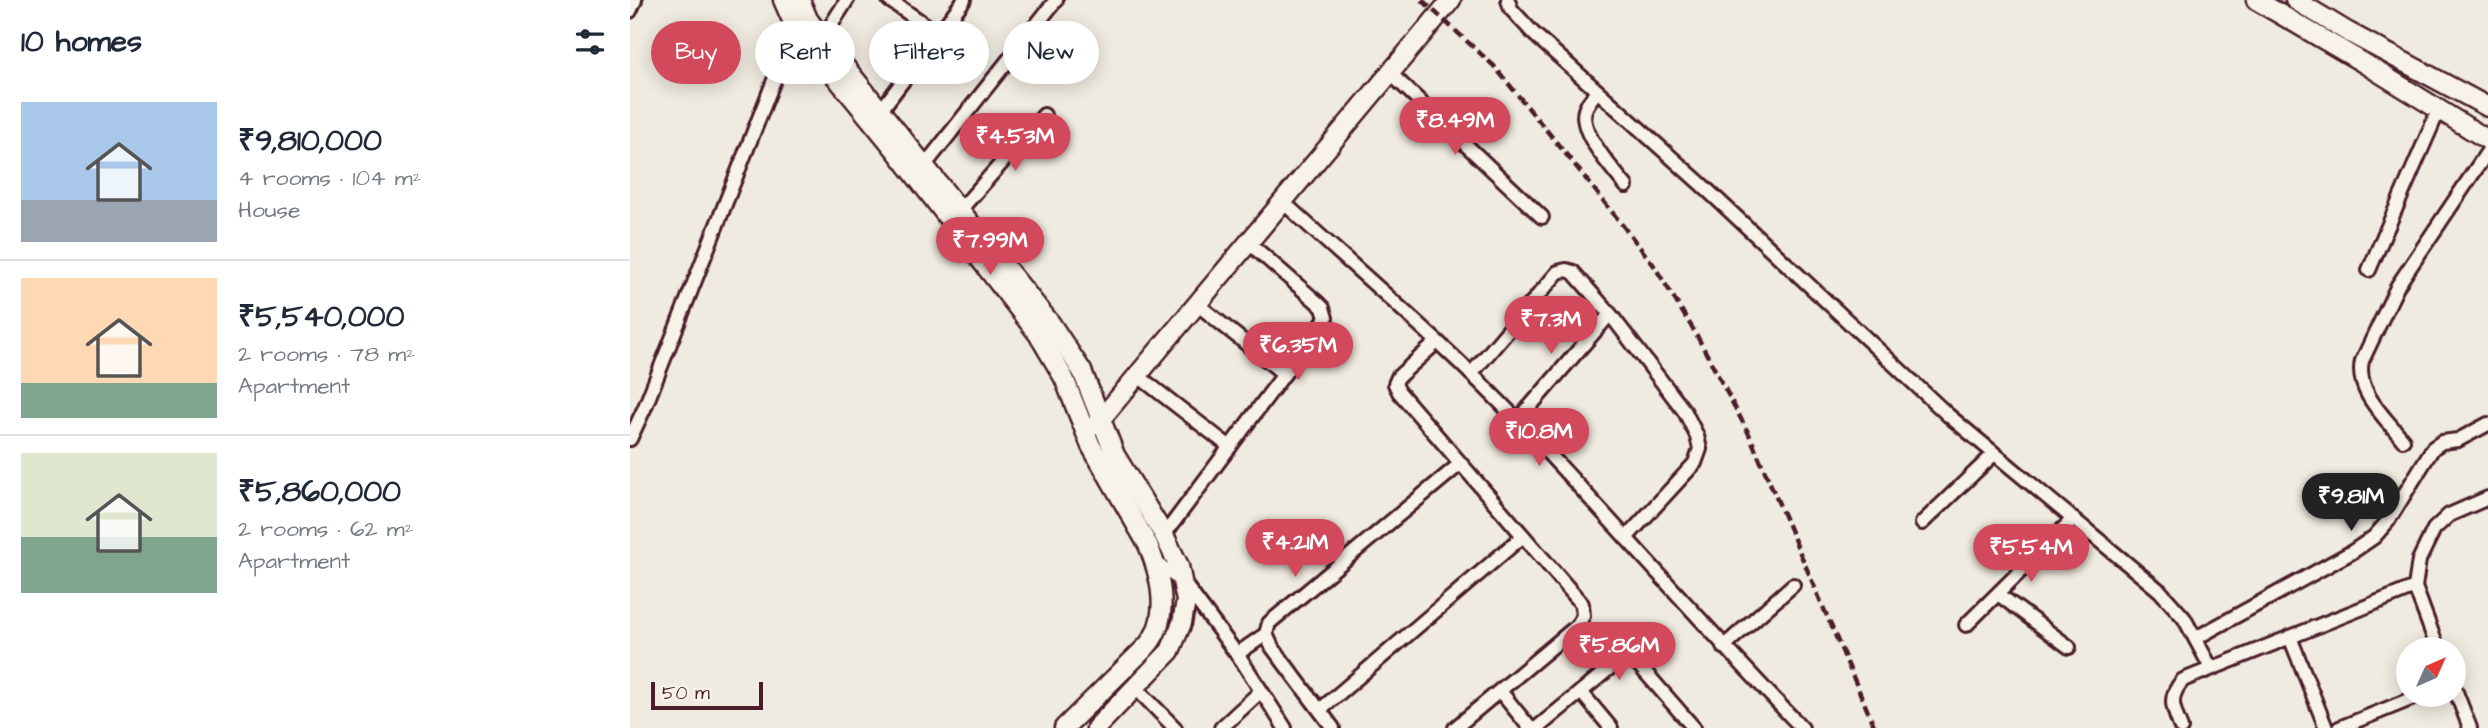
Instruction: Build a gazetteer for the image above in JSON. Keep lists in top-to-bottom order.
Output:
{
  "scale_bar": "50 m",
  "north": "top right",
  "page": {
    "heading": "10 homes",
    "chip": [
      "Buy",
      "Rent",
      "Filters",
      "New"
    ],
    "list": [
      {
        "name": "₹9,810,000",
        "note": "4 rooms · 104 m² · House"
      },
      {
        "name": "₹5,540,000",
        "note": "2 rooms · 78 m² · Apartment"
      },
      {
        "name": "₹5,860,000",
        "note": "2 rooms · 62 m² · Apartment"
      }
    ],
    "price": [
      "₹8.49M",
      "₹4.53M",
      "₹7.99M",
      "₹7.3M",
      "₹6.35M",
      "₹10.8M",
      "₹9.81M",
      "₹4.21M",
      "₹5.54M",
      "₹5.86M"
    ],
    "scale": "50 m"
  }
}
